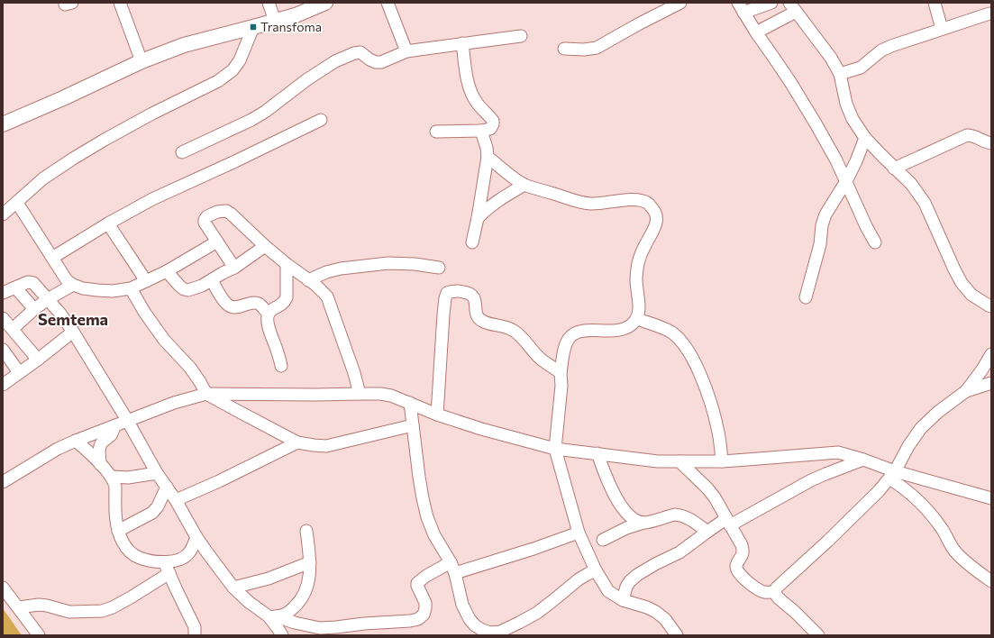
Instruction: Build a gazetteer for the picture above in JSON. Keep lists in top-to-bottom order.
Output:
{
  "districts": ["Semtema"],
  "places": {
    "transit": ["Transfoma"]
  }
}
